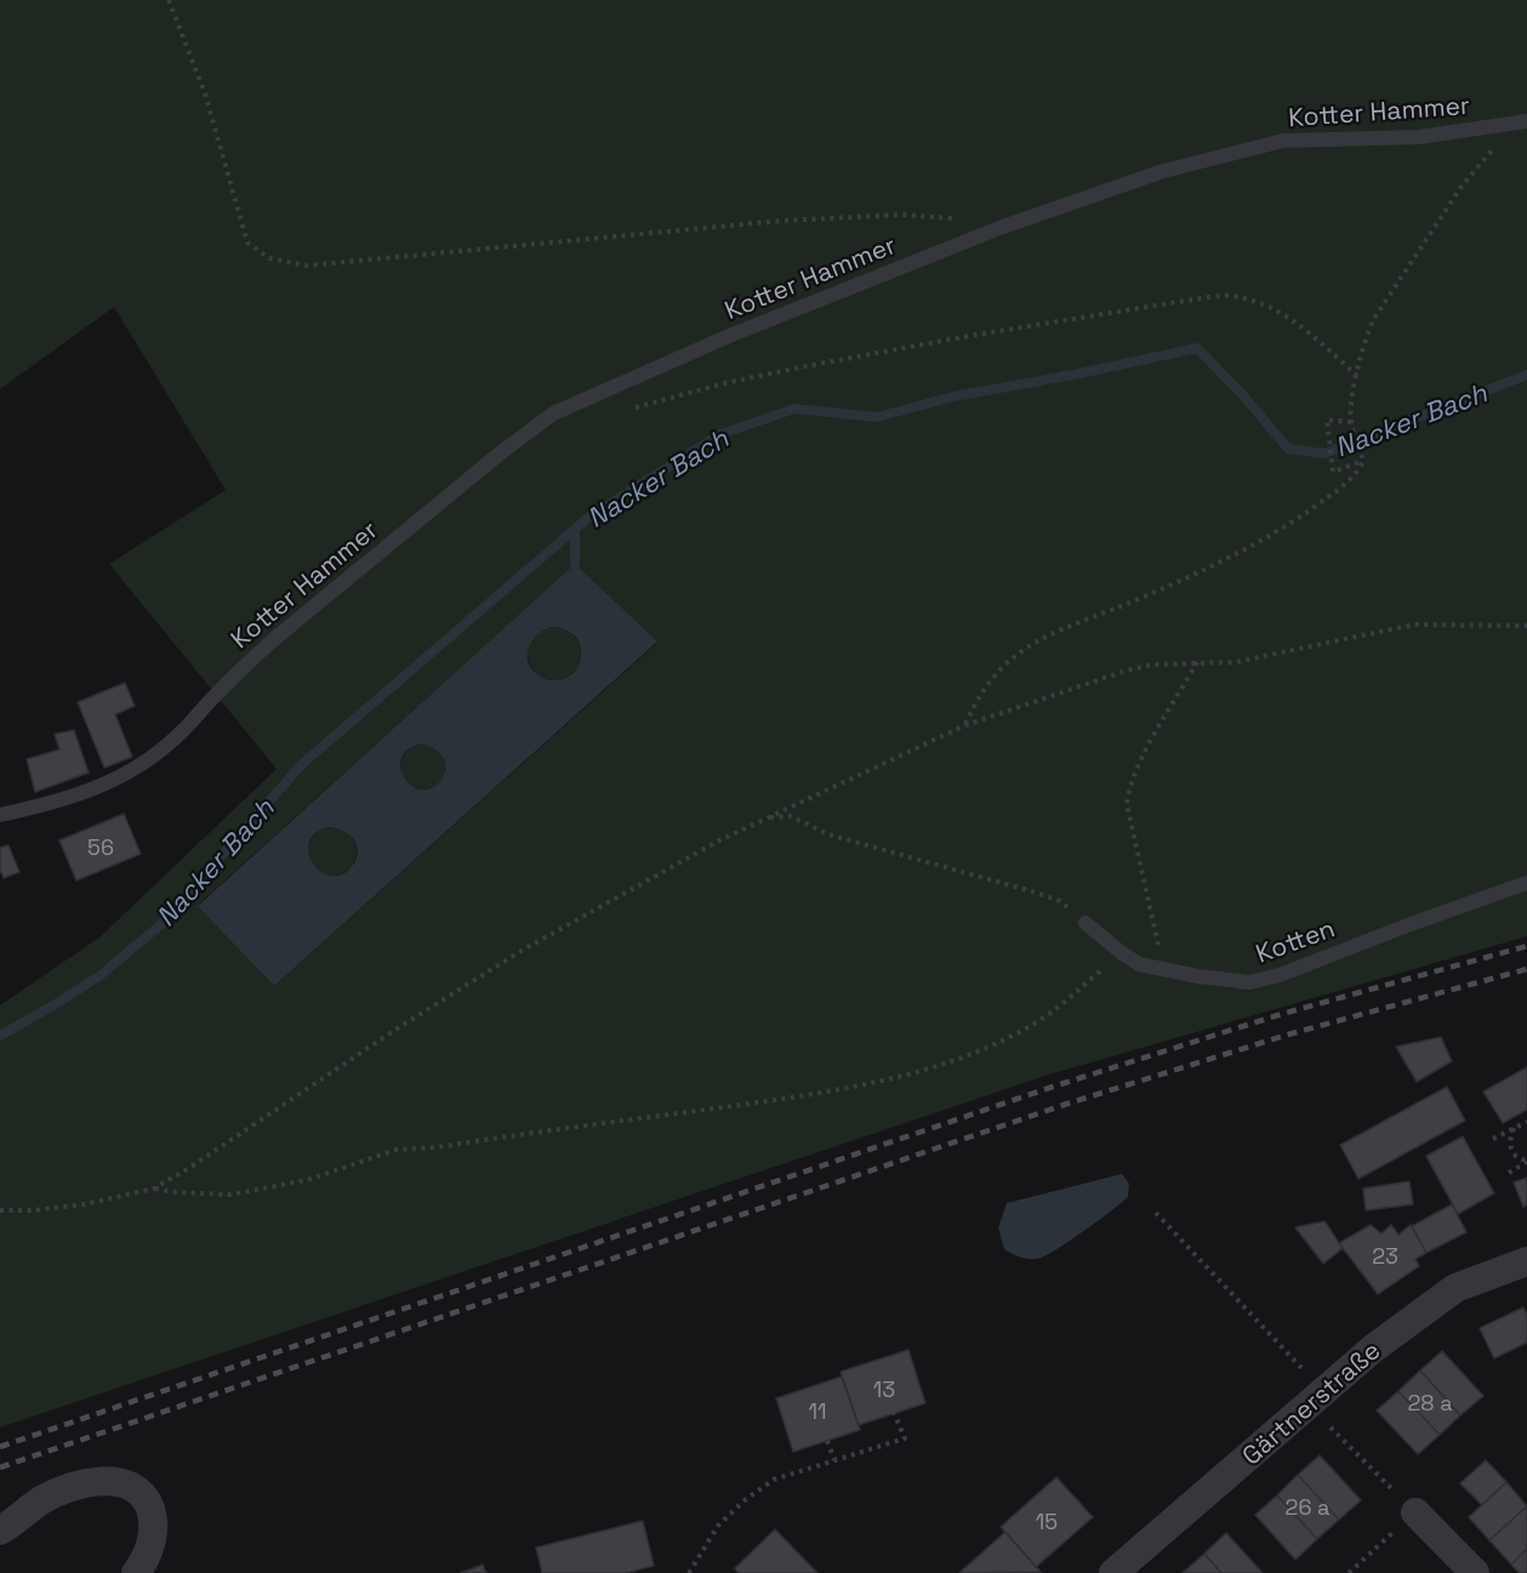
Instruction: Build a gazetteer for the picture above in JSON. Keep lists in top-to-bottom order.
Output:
{
  "streets": {
    "street": ["Gärtnerstraße"],
    "lane": ["Kotter Hammer", "Kotten"]
  },
  "water": ["Nacker Bach"],
  "house_numbers": [
    "56",
    "23",
    "13",
    "28 a",
    "11",
    "26 a",
    "15"
  ]
}
